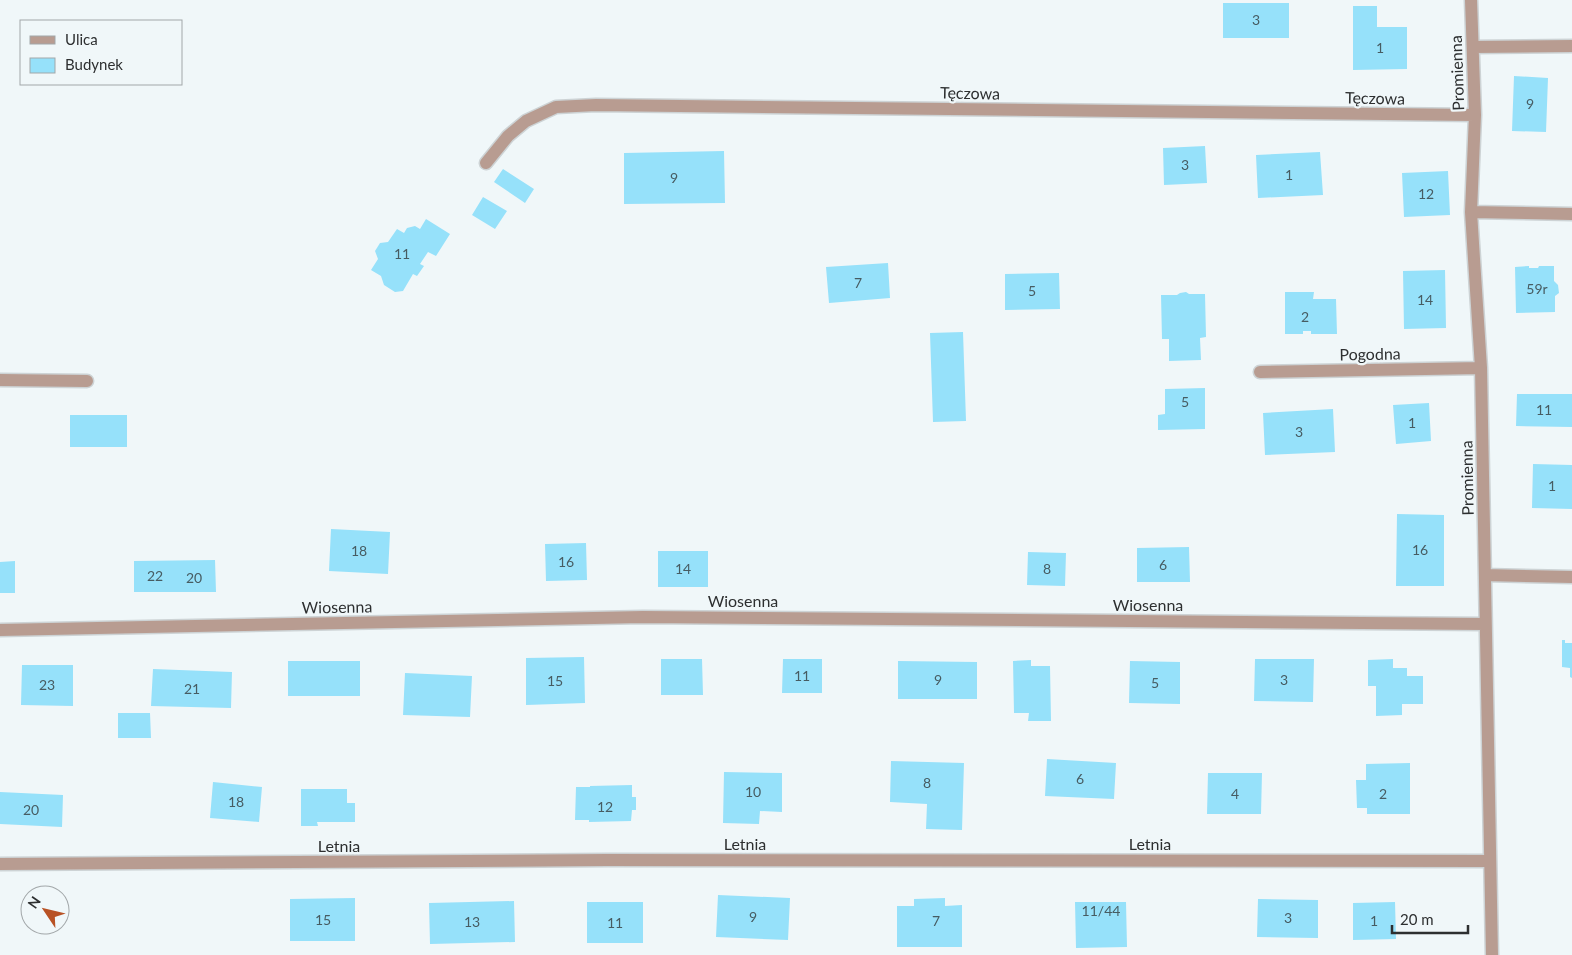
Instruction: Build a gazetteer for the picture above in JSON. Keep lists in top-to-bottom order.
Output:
{
  "streets": {
    "street": [
      "Promienna",
      "Tęczowa",
      "Pogodna",
      "Wiosenna",
      "Letnia"
    ]
  },
  "crossings": [
    ["Promienna", "Tęczowa"],
    ["Promienna", "Pogodna"],
    ["Promienna", "Wiosenna"],
    ["Promienna", "Letnia"]
  ],
  "house_numbers": [
    "3",
    "1",
    "9",
    "3",
    "1",
    "9",
    "12",
    "11",
    "7",
    "59r",
    "5",
    "14",
    "2",
    "5",
    "11",
    "1",
    "3",
    "1",
    "16",
    "18",
    "16",
    "6",
    "14",
    "8",
    "22",
    "20",
    "11",
    "9",
    "3",
    "15",
    "5",
    "23",
    "21",
    "6",
    "8",
    "10",
    "4",
    "2",
    "18",
    "12",
    "20",
    "11/44",
    "9",
    "3",
    "15",
    "7",
    "1",
    "13",
    "11"
  ],
  "legend": ["Ulica", "Budynek"],
  "scale_bar": "20 m",
  "north": "top left"
}
